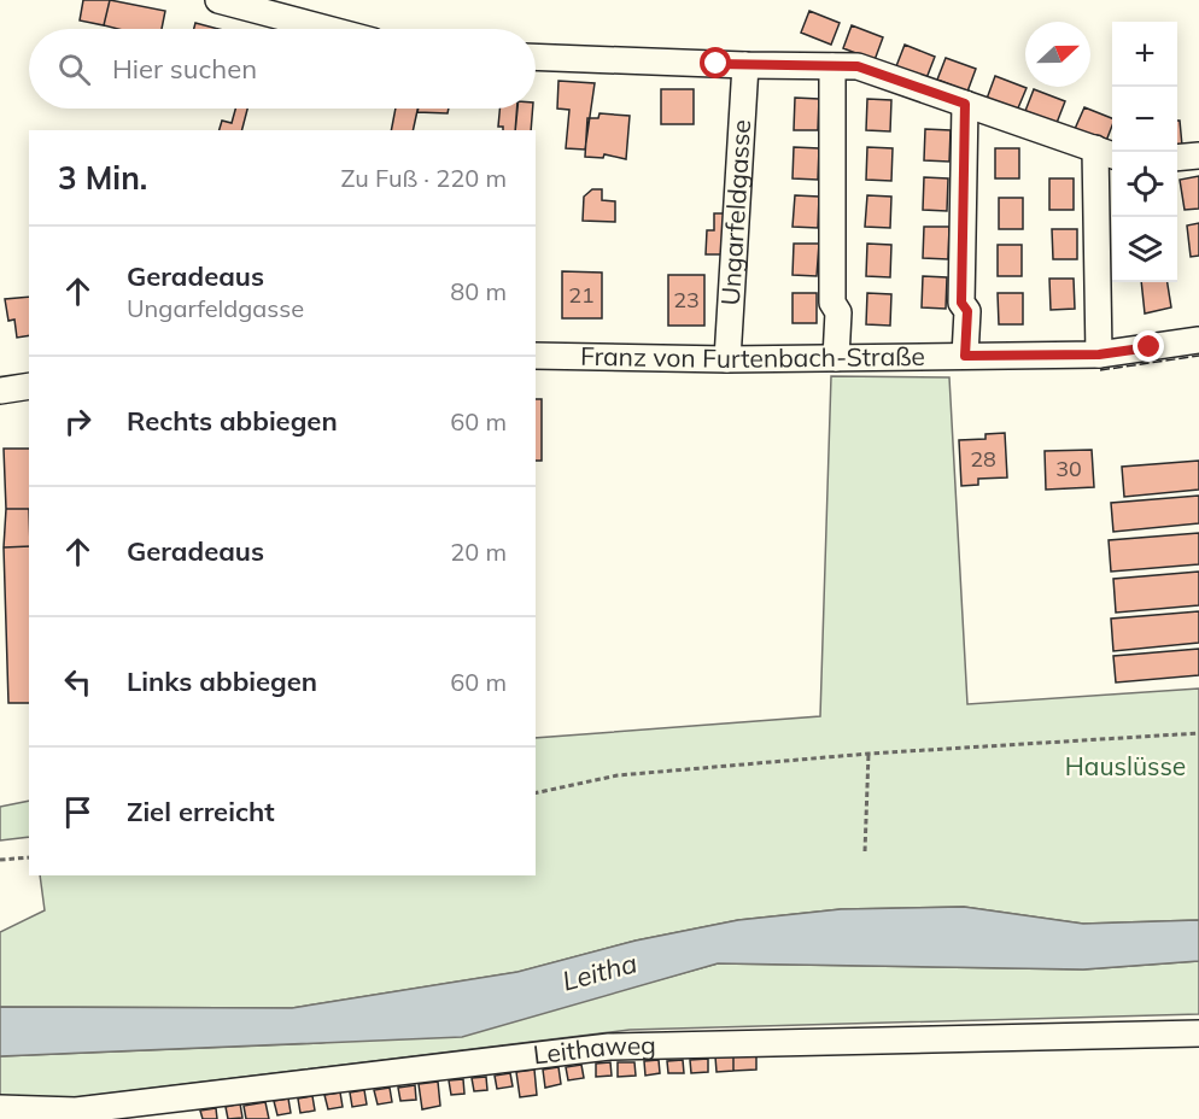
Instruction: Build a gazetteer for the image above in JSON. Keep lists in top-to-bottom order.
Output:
{
  "streets": {
    "street": ["Ungarfeldgasse", "Franz von Furtenbach-Straße", "Leithaweg"]
  },
  "crossings": [
    ["Ungarfeldgasse", "Franz von Furtenbach-Straße"]
  ],
  "water": ["Leitha"],
  "parks": ["Hauslüsse"],
  "house_numbers": [
    "21",
    "23",
    "28",
    "30"
  ],
  "north": "right",
  "page": {
    "map_buttons": ["+", "−"],
    "search": "Hier suchen",
    "heading": ["3 Min.", "Zu Fuß · 220 m"],
    "list": [
      ["Geradeaus", "Ungarfeldgasse", "80 m"],
      ["Rechts abbiegen", "60 m"],
      ["Geradeaus", "20 m"],
      ["Links abbiegen", "60 m"],
      "Ziel erreicht"
    ]
  }
}
